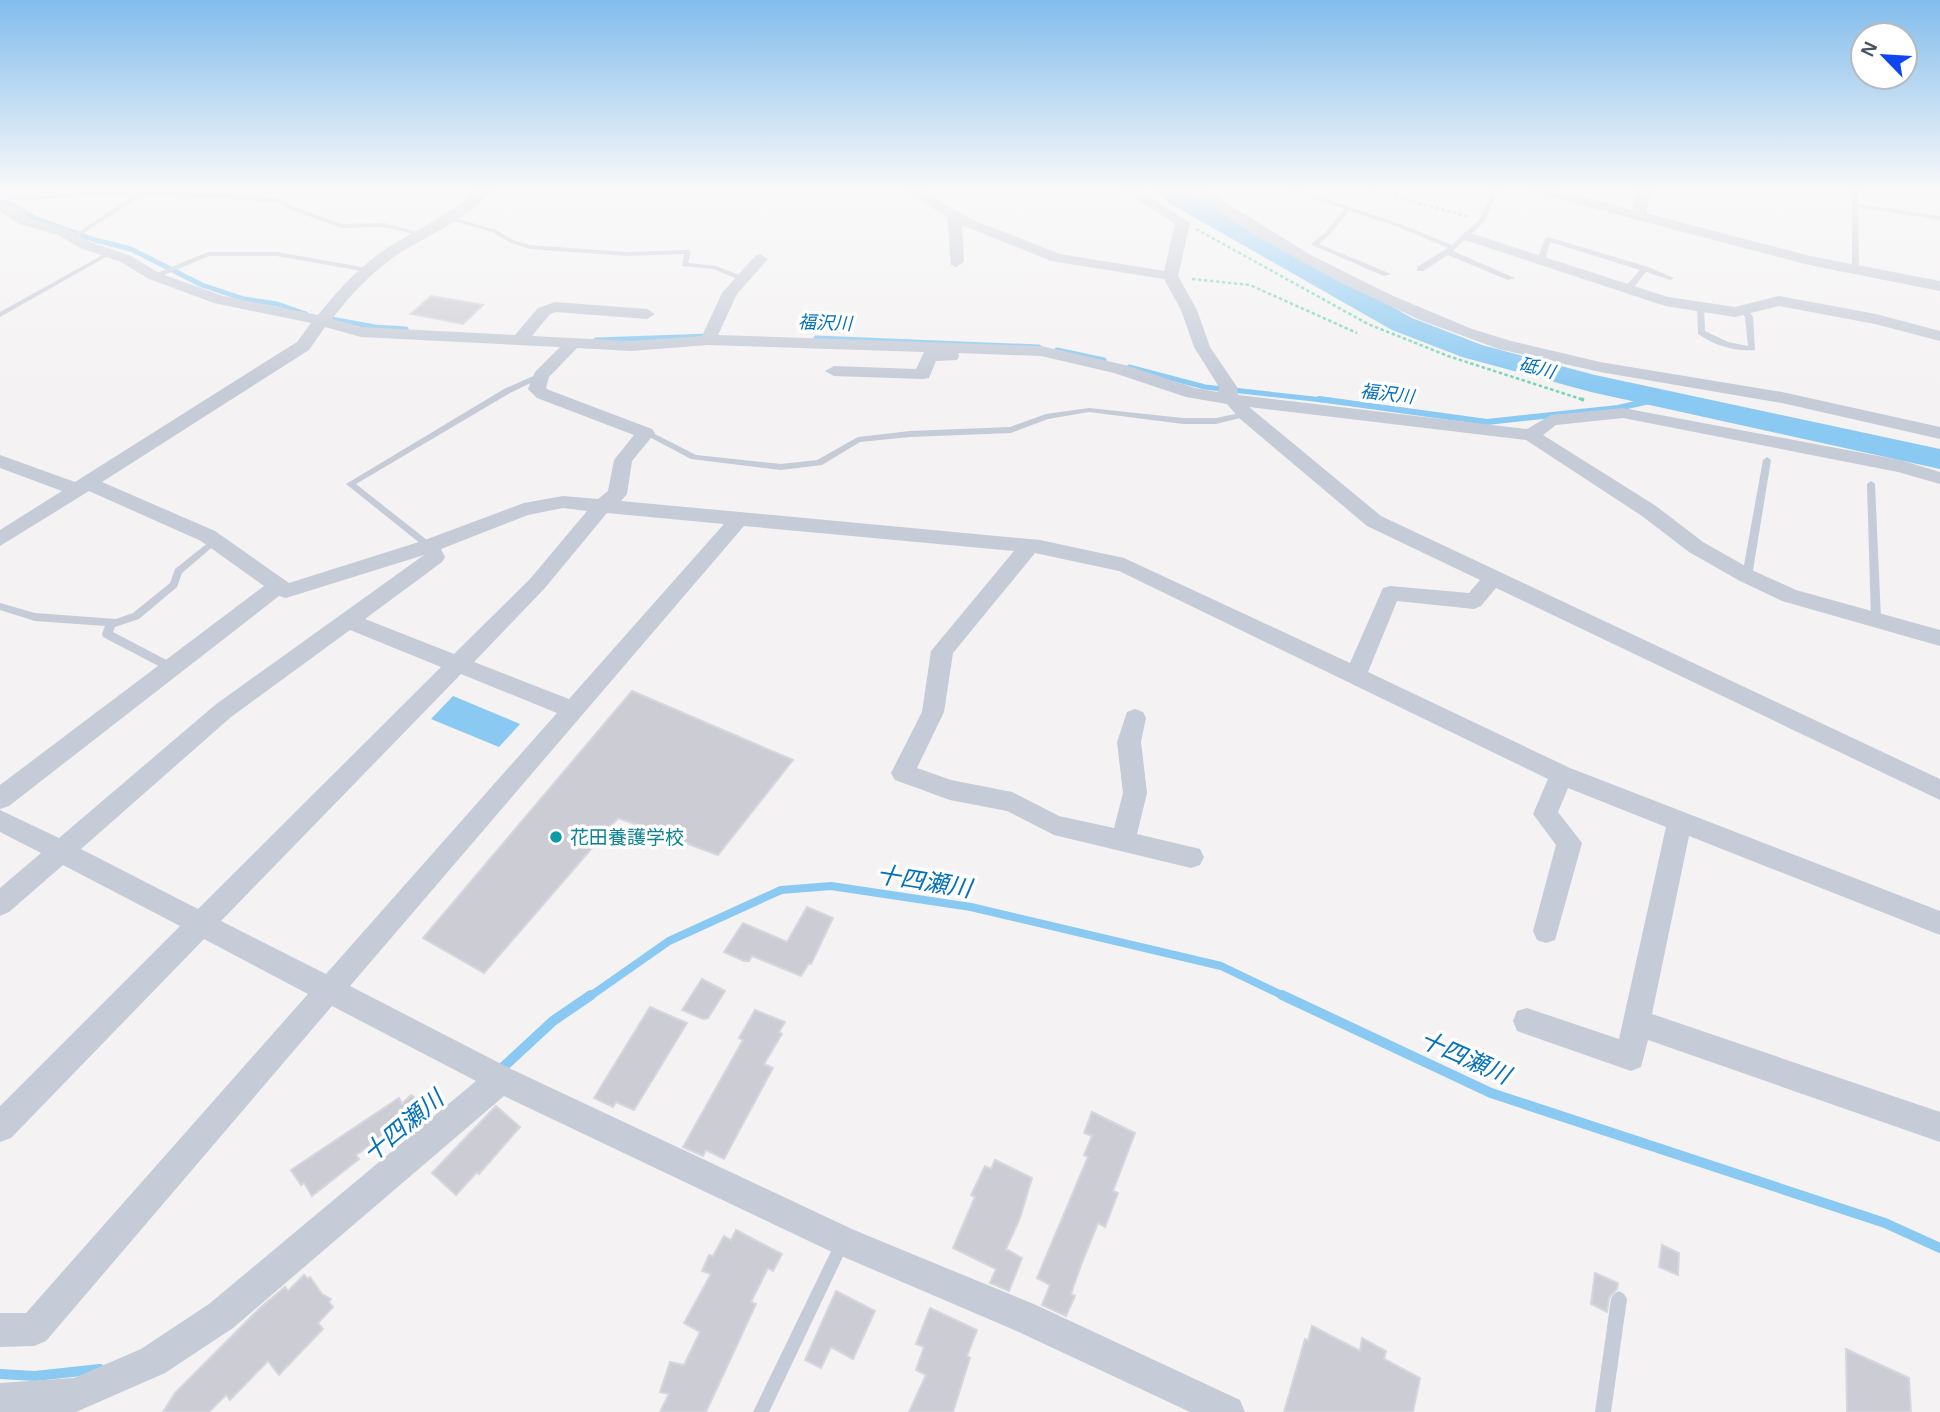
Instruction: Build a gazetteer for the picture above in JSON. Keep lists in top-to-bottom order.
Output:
{
  "water": ["福沢川", "砥川", "十四瀬川"],
  "places": ["花田養護学校"],
  "north": "top left"
}
